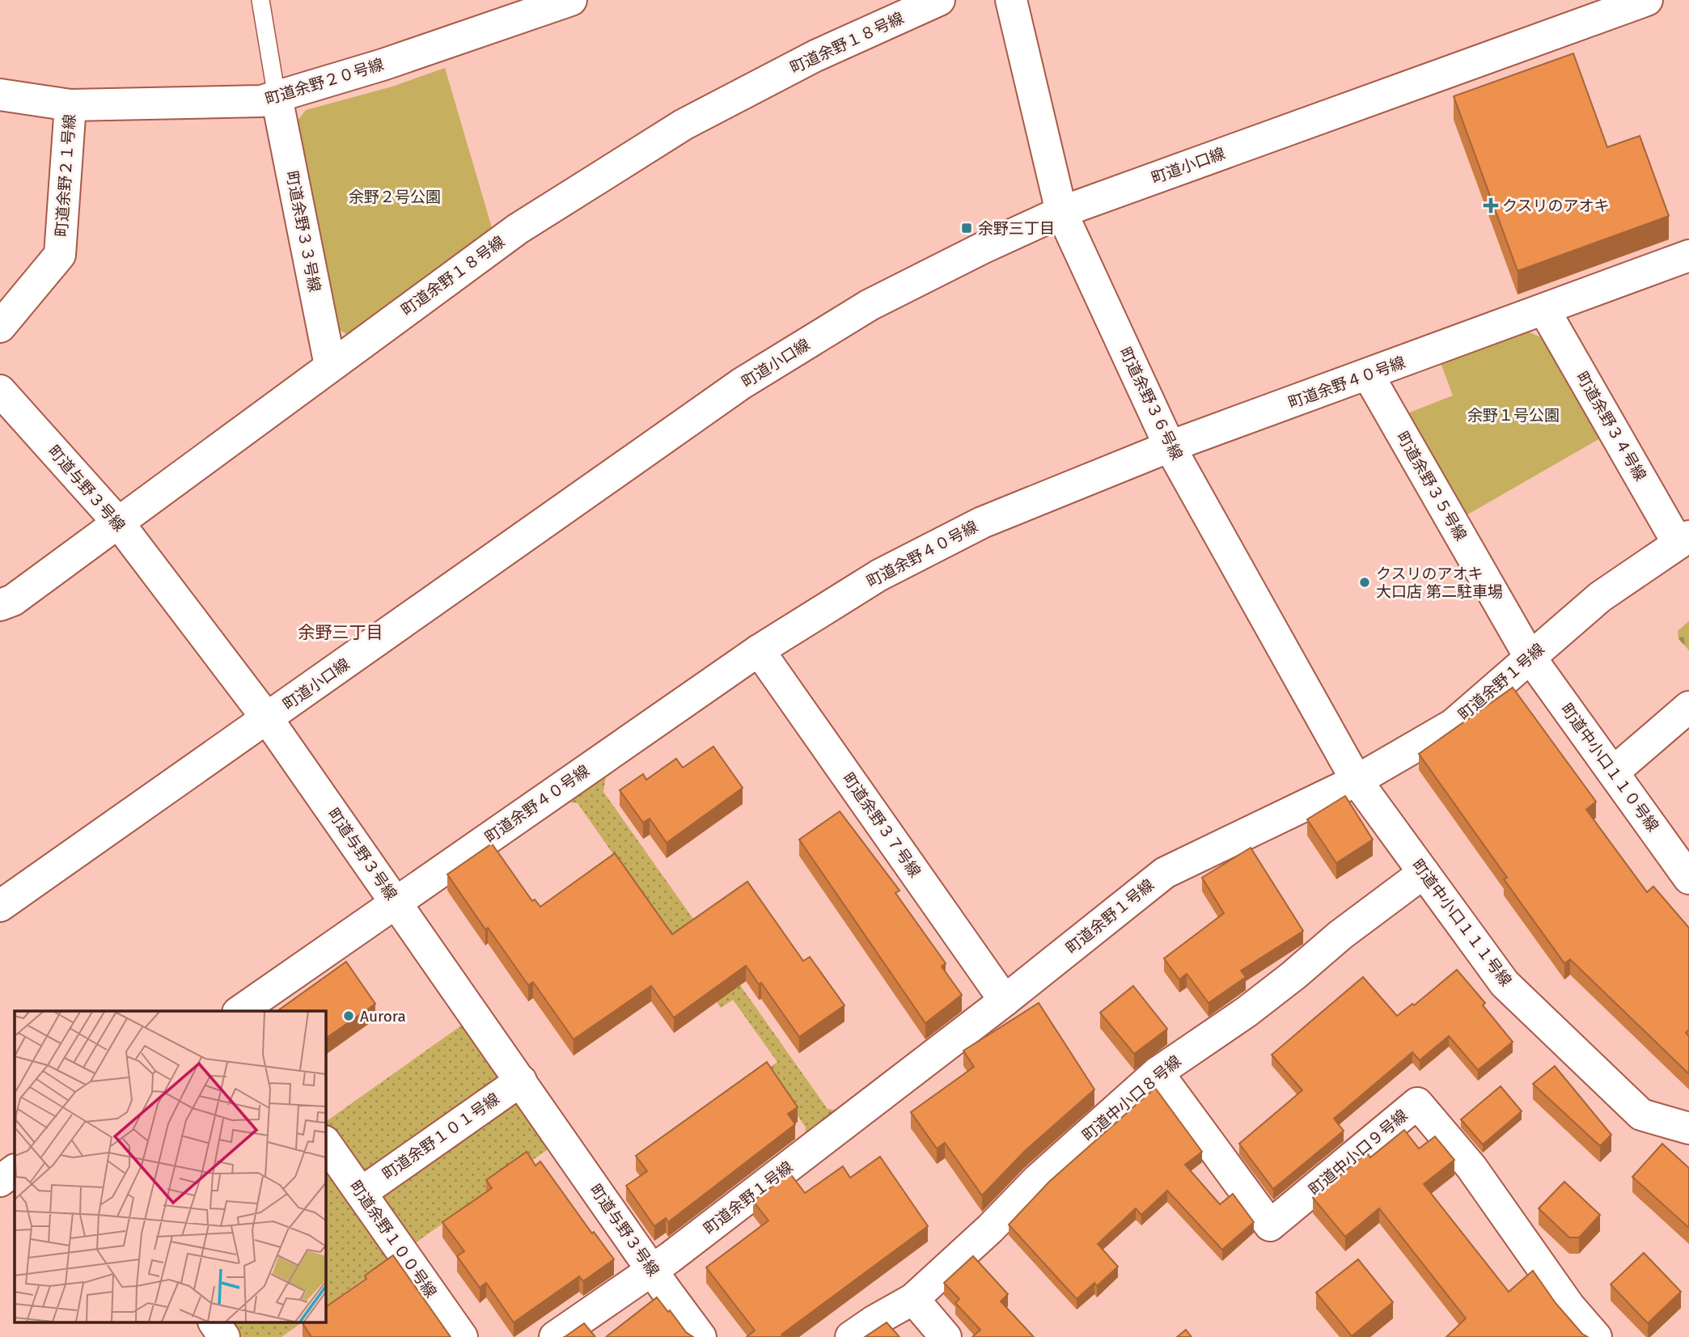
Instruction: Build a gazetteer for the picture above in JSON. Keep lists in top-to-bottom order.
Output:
{
  "streets": {
    "street": [
      "町道余野１８号線",
      "町道余野２０号線",
      "町道小口線",
      "町道余野２１号線",
      "町道余野３３号線",
      "町道余野４０号線",
      "町道余野３６号線",
      "町道余野３４号線",
      "町道余野３５号線",
      "町道与野３号線",
      "町道余野１号線",
      "町道中小口１１０号線",
      "町道余野３７号線",
      "町道中小口１１１号線",
      "町道中小口８号線",
      "町道余野１０１号線",
      "町道中小口９号線",
      "町道余野１００号線"
    ]
  },
  "crossings": [
    ["町道余野１８号線", "町道余野３３号線"],
    ["町道余野１８号線", "町道与野３号線"],
    ["町道余野２０号線", "町道余野２１号線"],
    ["町道余野２０号線", "町道余野３３号線"],
    ["町道小口線", "町道余野３６号線"],
    ["町道小口線", "町道与野３号線"],
    ["町道余野４０号線", "町道余野３６号線"],
    ["町道余野４０号線", "町道余野３４号線"],
    ["町道余野４０号線", "町道余野３５号線"],
    ["町道余野４０号線", "町道与野３号線"],
    ["町道余野４０号線", "町道余野３７号線"],
    ["町道余野３６号線", "町道余野１号線"],
    ["町道余野３６号線", "町道中小口１１１号線"],
    ["町道余野３４号線", "町道余野１号線"],
    ["町道余野３５号線", "町道余野１号線"],
    ["町道余野３５号線", "町道中小口１１０号線"],
    ["町道与野３号線", "町道余野１号線"],
    ["町道与野３号線", "町道余野１０１号線"],
    ["町道余野１号線", "町道中小口１１０号線"],
    ["町道余野１号線", "町道余野３７号線"],
    ["町道余野１号線", "町道中小口１１１号線"],
    ["町道中小口１１１号線", "町道中小口８号線"],
    ["町道中小口８号線", "町道中小口９号線"],
    ["町道余野１０１号線", "町道余野１００号線"]
  ],
  "districts": ["余野三丁目"],
  "parks": ["余野２号公園", "余野１号公園"],
  "places": {
    "health": ["クスリのアオキ"],
    "transit": ["余野三丁目"],
    "other": ["クスリのアオキ 大口店 第二駐車場", "Aurora"]
  }
}
